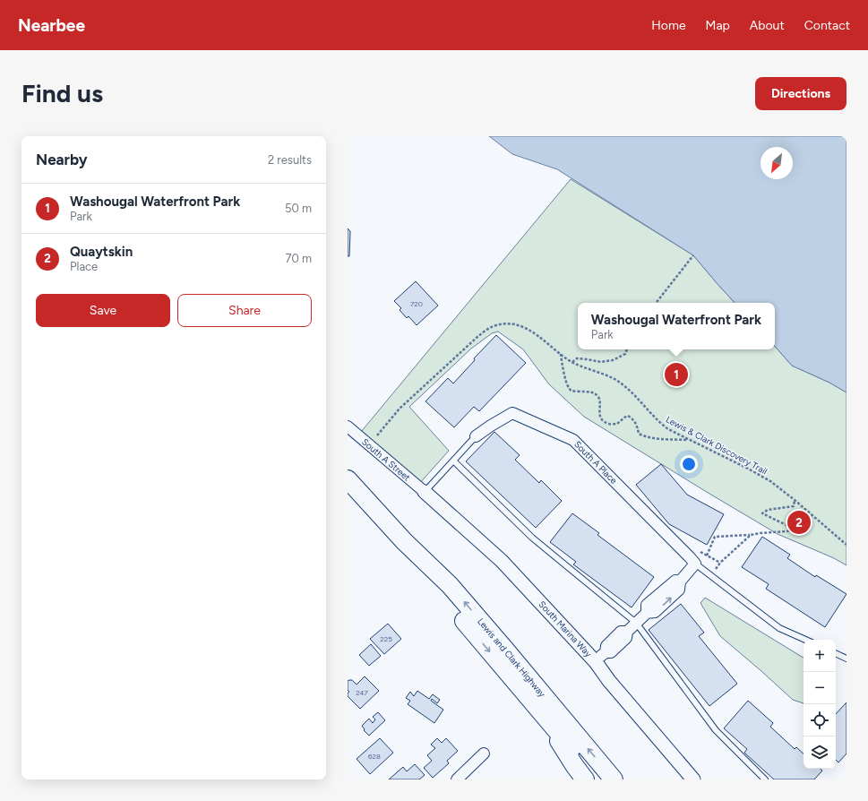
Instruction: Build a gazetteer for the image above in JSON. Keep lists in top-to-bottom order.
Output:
{
  "streets": {
    "highway": ["Lewis and Clark Highway"],
    "street": ["South A Street", "South A Place", "South Marina Way"],
    "path": ["Lewis & Clark Discovery Trail"]
  },
  "crossings": [
    ["South A Street", "South Marina Way"]
  ],
  "house_numbers": [
    "720",
    "225",
    "247",
    "628"
  ],
  "north": "bottom left",
  "page": {
    "header": "Nearbee",
    "nav": [
      "Home",
      "Map",
      "About",
      "Contact"
    ],
    "buttons": [
      "Directions",
      ["Save", "Share"]
    ],
    "title": "Find us",
    "heading": ["Nearby", "2 results"],
    "list": [
      {
        "mark": "1",
        "name": "Washougal Waterfront Park",
        "note": "Park",
        "value": "50 m"
      },
      {
        "mark": "2",
        "name": "Quaytskin",
        "note": "Place",
        "value": "70 m"
      }
    ],
    "popup": ["Washougal Waterfront Park", "Park"],
    "pins": ["1", "2"],
    "map_buttons": ["+", "−"]
  }
}
